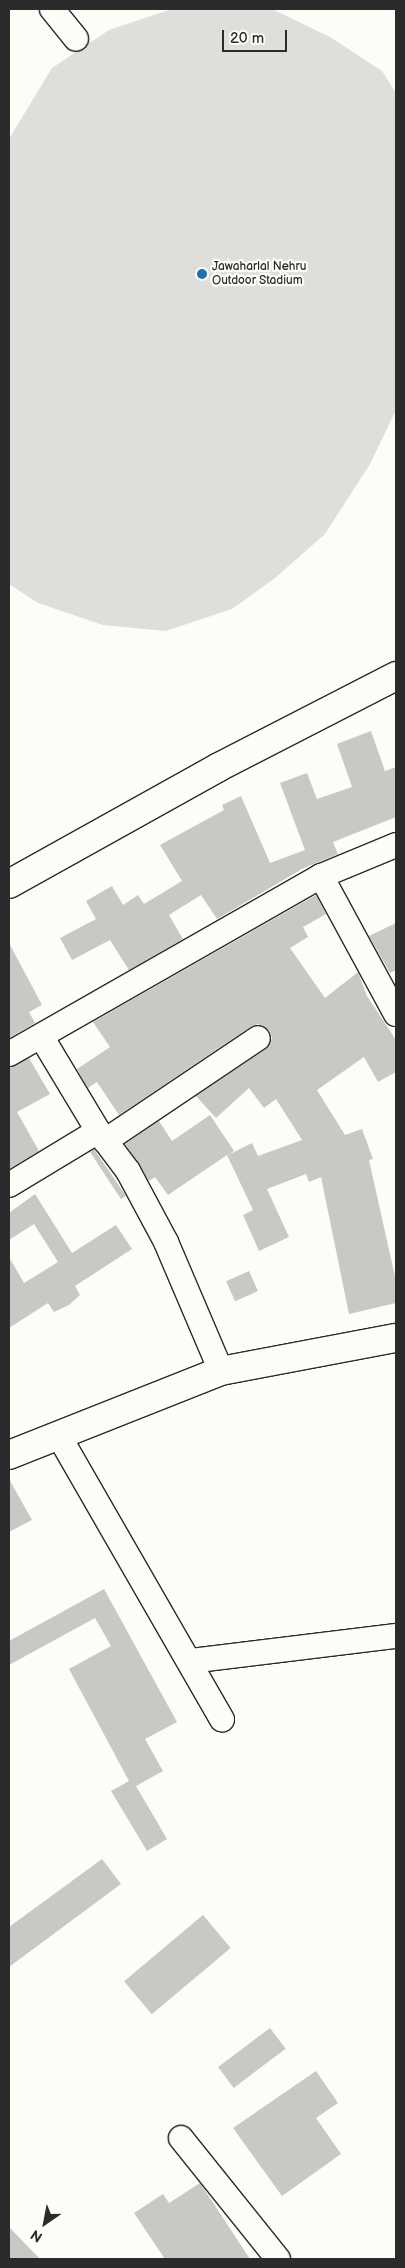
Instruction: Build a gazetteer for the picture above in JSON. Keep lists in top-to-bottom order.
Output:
{
  "places": ["Jawaharlal Nehru Outdoor Stadium"],
  "scale_bar": "20 m",
  "north": "bottom left"
}
